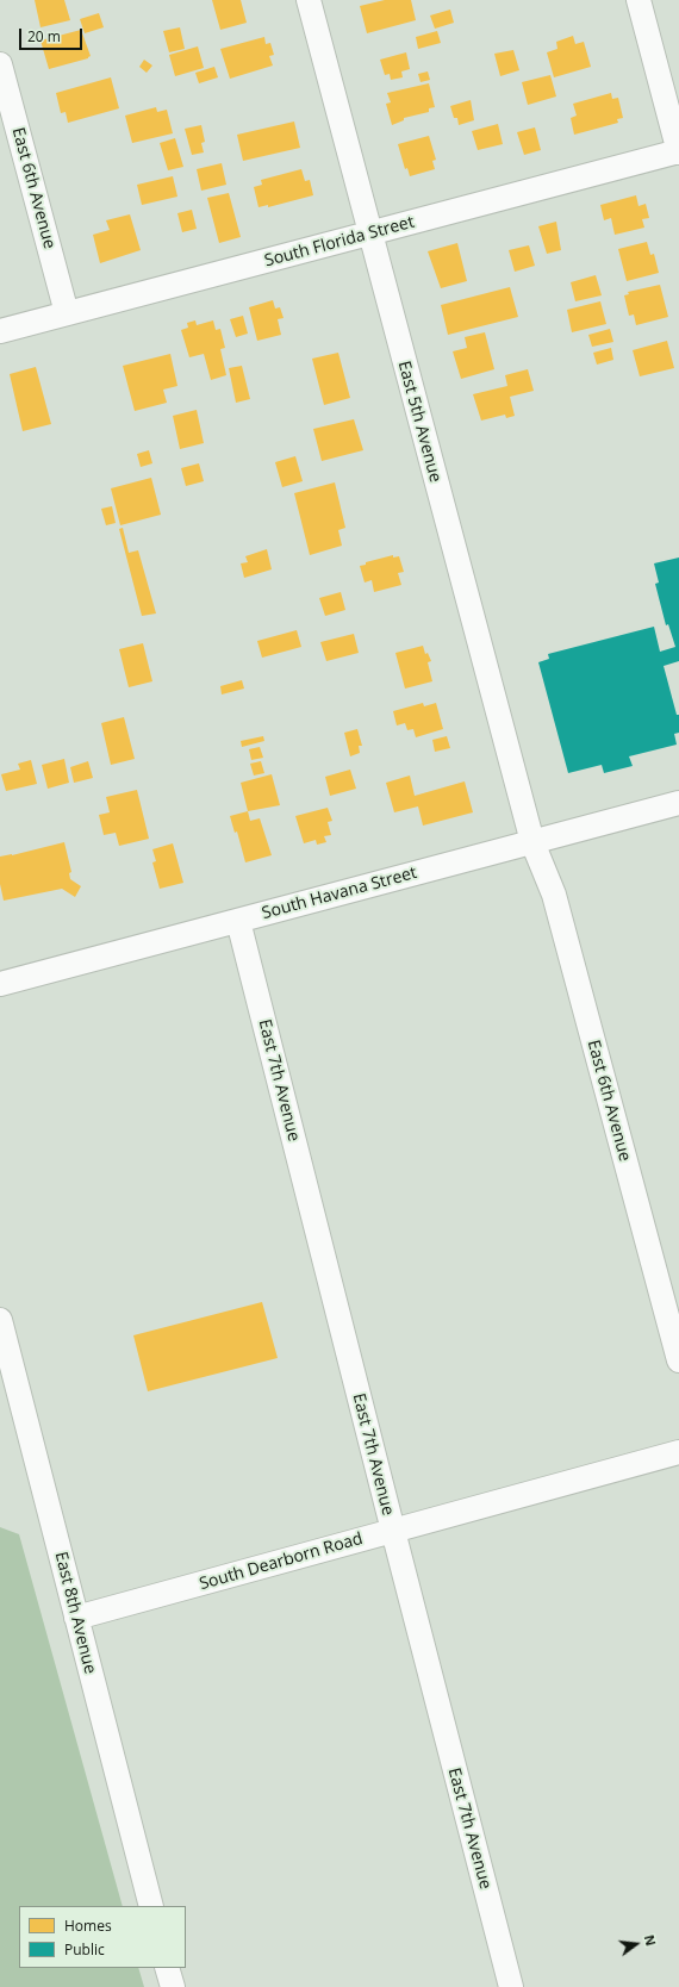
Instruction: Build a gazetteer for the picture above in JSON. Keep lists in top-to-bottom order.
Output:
{
  "streets": {
    "street": [
      "East 6th Avenue",
      "South Florida Street",
      "East 5th Avenue",
      "South Havana Street",
      "East 7th Avenue",
      "South Dearborn Road",
      "East 8th Avenue"
    ]
  },
  "crossings": [
    ["East 6th Avenue", "South Florida Street"],
    ["East 6th Avenue", "East 5th Avenue"],
    ["East 6th Avenue", "South Havana Street"],
    ["South Florida Street", "East 5th Avenue"],
    ["East 5th Avenue", "South Havana Street"],
    ["South Havana Street", "East 7th Avenue"],
    ["East 7th Avenue", "South Dearborn Road"],
    ["South Dearborn Road", "East 8th Avenue"]
  ],
  "legend": ["Homes", "Public"],
  "scale_bar": "20 m",
  "north": "right"
}
